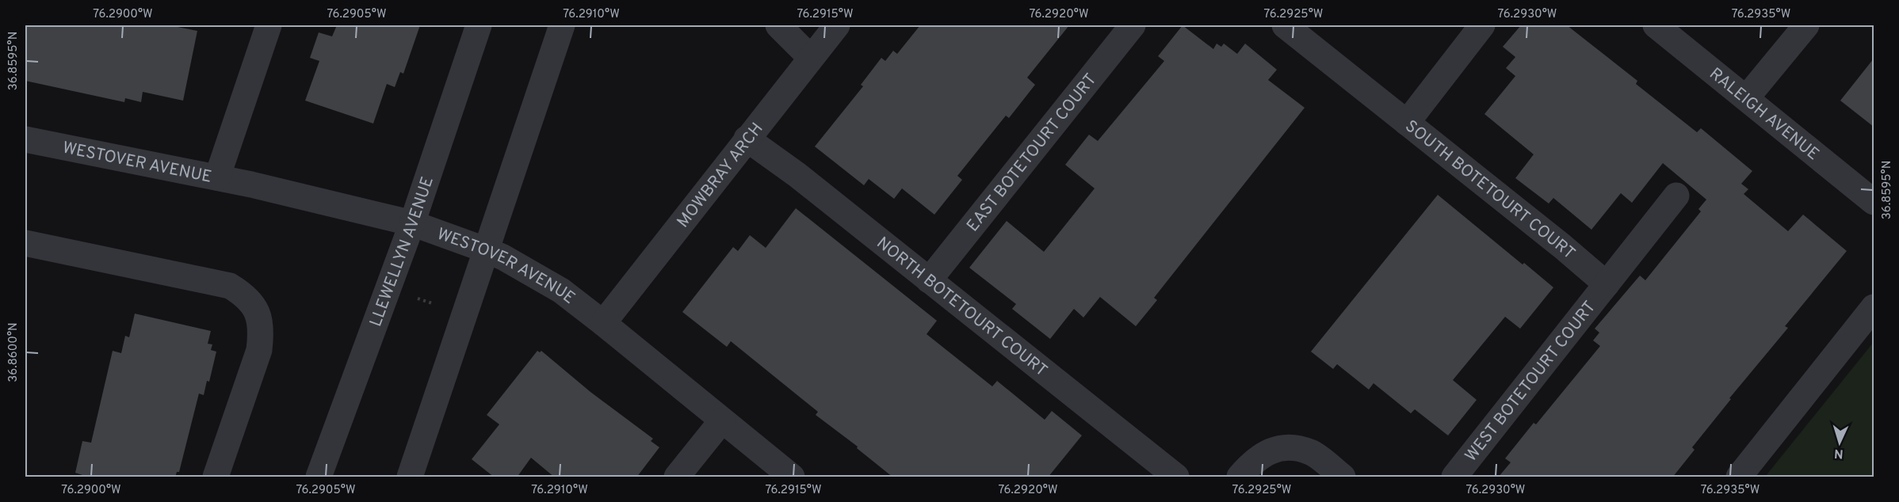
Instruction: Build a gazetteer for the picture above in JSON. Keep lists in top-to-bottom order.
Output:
{
  "streets": {
    "street": [
      "RALEIGH AVENUE",
      "EAST BOTETOURT COURT",
      "WESTOVER AVENUE",
      "MOWBRAY ARCH",
      "SOUTH BOTETOURT COURT",
      "LLEWELLYN AVENUE",
      "NORTH BOTETOURT COURT",
      "WEST BOTETOURT COURT"
    ]
  },
  "crossings": [
    ["EAST BOTETOURT COURT", "NORTH BOTETOURT COURT"],
    ["WESTOVER AVENUE", "MOWBRAY ARCH"],
    ["WESTOVER AVENUE", "LLEWELLYN AVENUE"],
    ["MOWBRAY ARCH", "NORTH BOTETOURT COURT"],
    ["SOUTH BOTETOURT COURT", "WEST BOTETOURT COURT"]
  ],
  "north": "bottom",
  "coordinates": [
    "76.2900°W",
    "76.2905°W",
    "76.2910°W",
    "76.2915°W",
    "76.2920°W",
    "76.2925°W",
    "76.2930°W",
    "76.2935°W",
    "36.8595°N",
    "36.8600°N"
  ]
}
